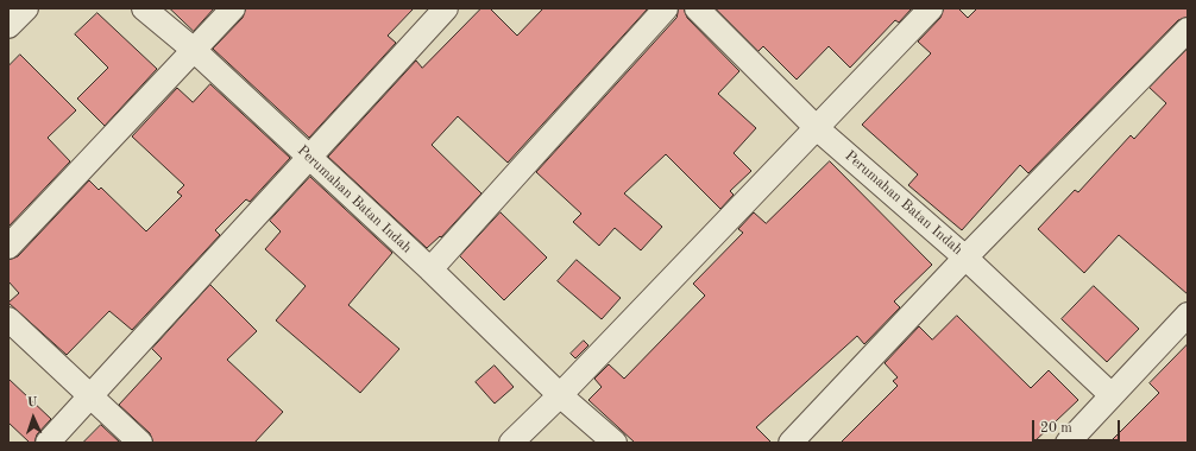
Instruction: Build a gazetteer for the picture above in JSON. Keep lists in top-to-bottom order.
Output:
{
  "streets": {
    "street": ["Perumahan Batan Indah"]
  },
  "scale_bar": "20 m",
  "north": "top"
}
